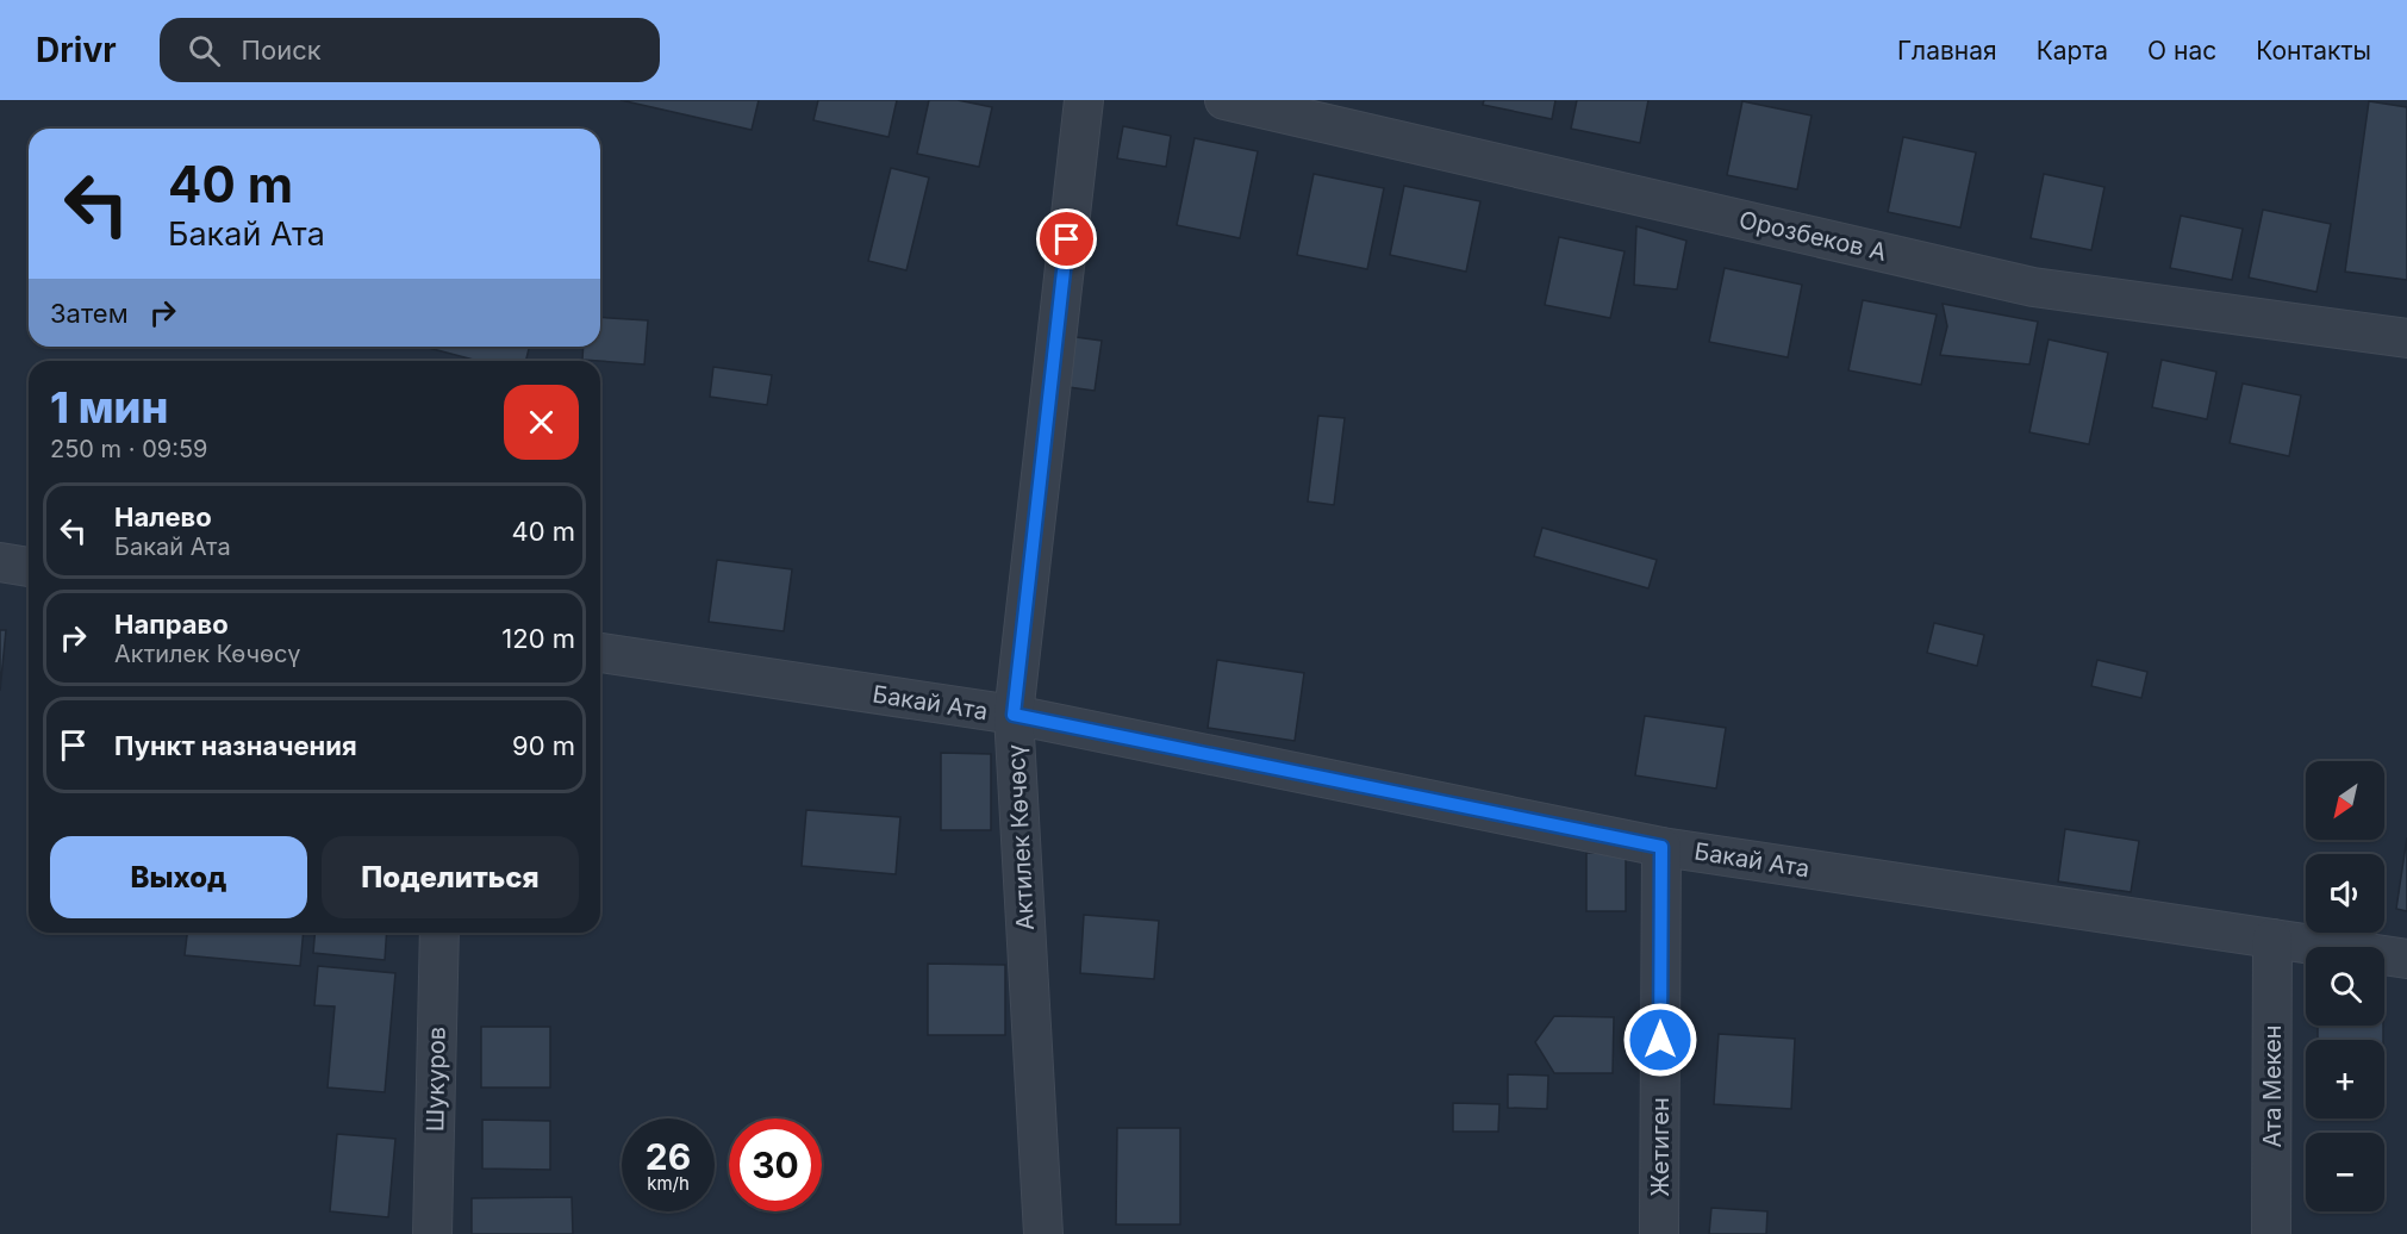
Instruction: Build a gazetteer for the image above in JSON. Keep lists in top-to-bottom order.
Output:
{
  "streets": {
    "street": [
      "Орозбеков А",
      "Бакай Ата",
      "Актилек Көчөсү",
      "Шукуров",
      "Ата Мекен",
      "Жетиген"
    ]
  },
  "crossings": [
    ["Бакай Ата", "Актилек Көчөсү"],
    ["Бакай Ата", "Ата Мекен"],
    ["Бакай Ата", "Жетиген"]
  ],
  "north": "bottom left",
  "page": {
    "header": "Drivr",
    "search": "Поиск",
    "nav": [
      "Главная",
      "Карта",
      "О нас",
      "Контакты"
    ],
    "turn": ["40 m", "Бакай Ата"],
    "then": "Затем",
    "heading": ["1 мин", "250 m · 09:59"],
    "list": [
      {
        "name": "Налево",
        "note": "Бакай Ата",
        "value": "40 m"
      },
      {
        "name": "Направо",
        "note": "Актилек Көчөсү",
        "value": "120 m"
      },
      {
        "name": "Пункт назначения",
        "value": "90 m"
      }
    ],
    "map_buttons": ["+", "−"],
    "buttons": ["Выход", "Поделиться"],
    "speed": "26 km/h",
    "limit": "30"
  }
}
